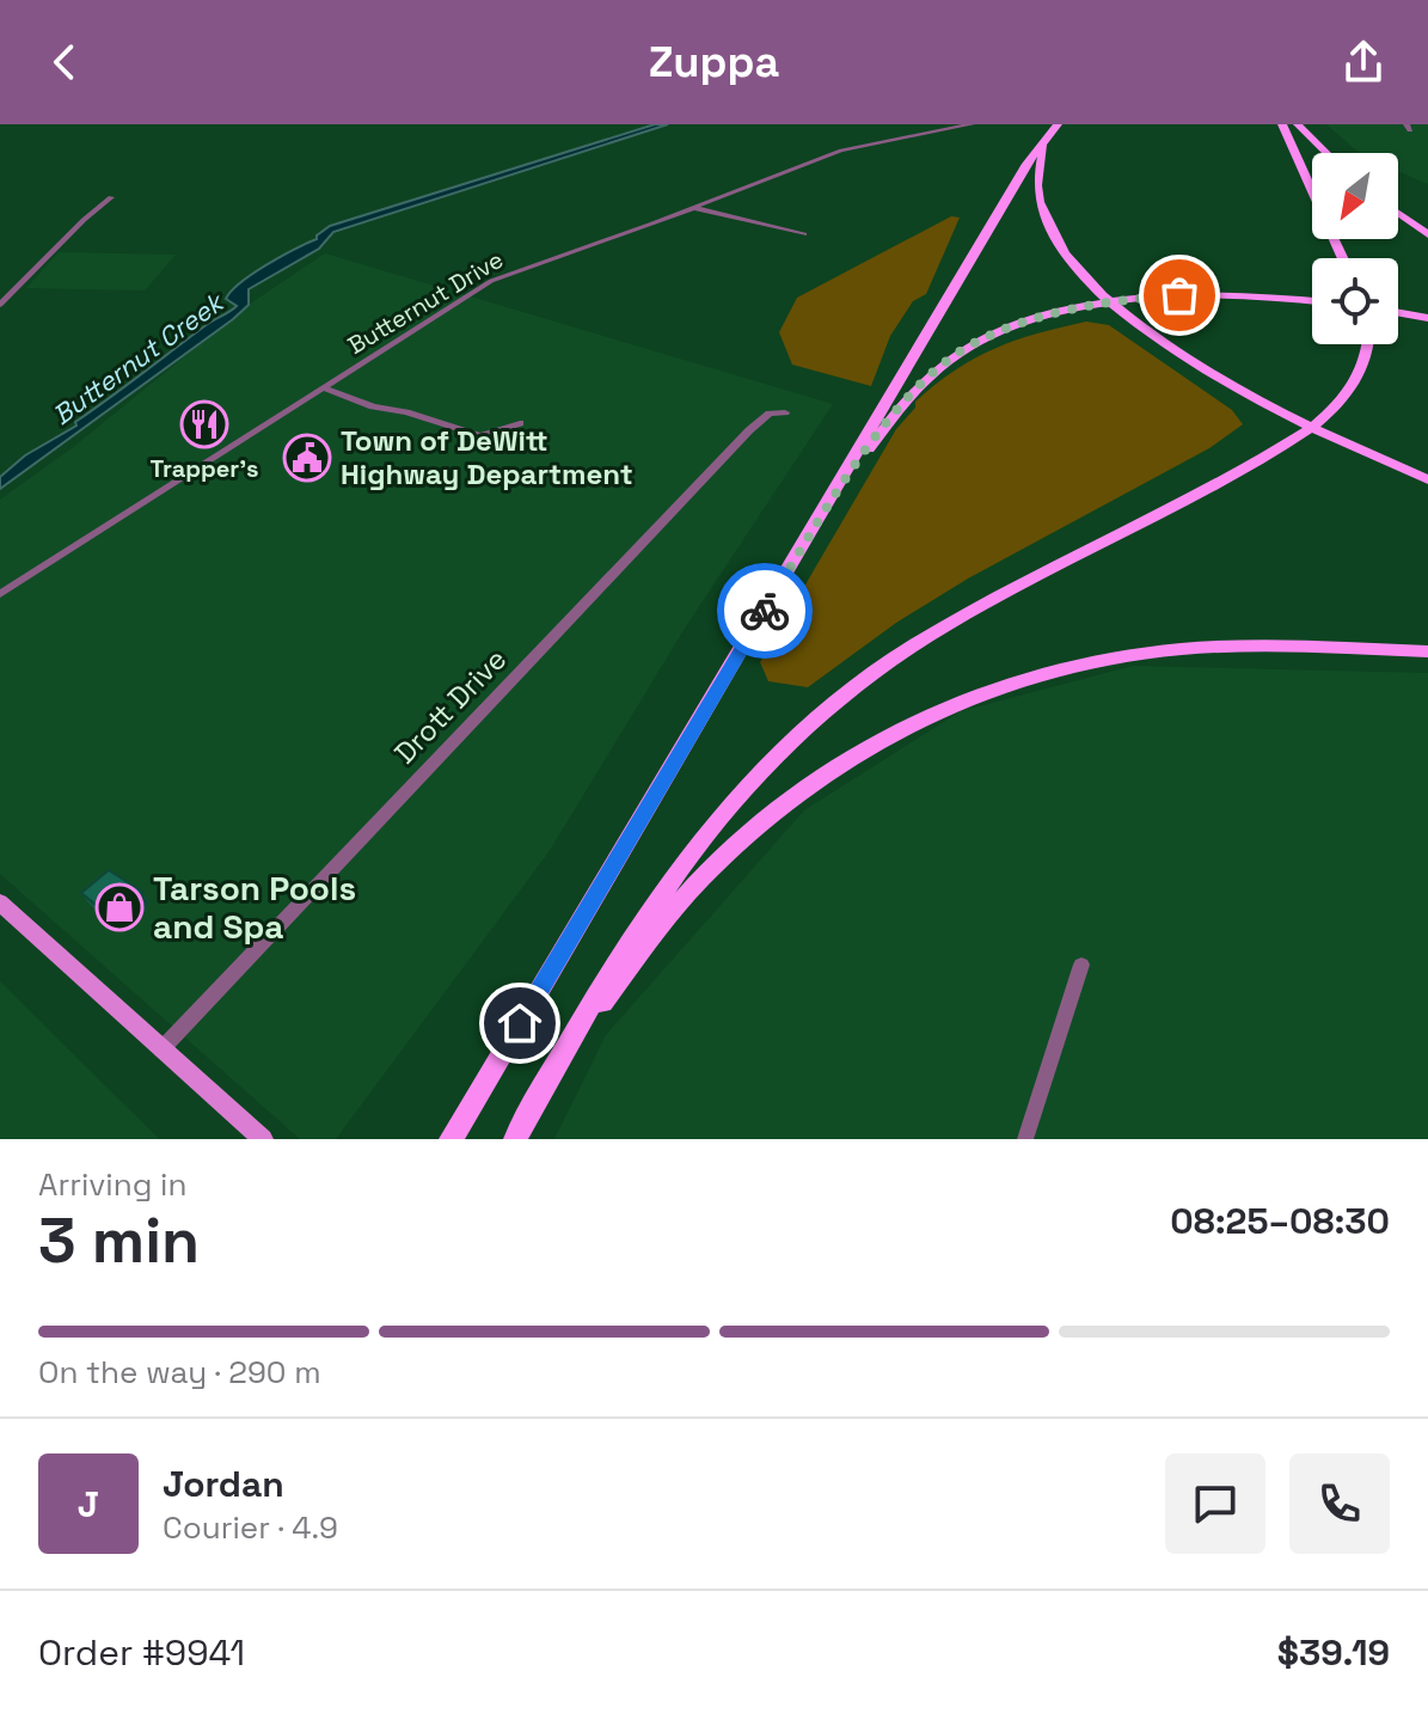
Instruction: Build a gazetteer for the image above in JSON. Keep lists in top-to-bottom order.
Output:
{
  "streets": {
    "street": ["Butternut Drive", "Drott Drive"]
  },
  "water": ["Butternut Creek"],
  "places": {
    "restaurant": ["Trapper's"],
    "public building": ["Town of DeWitt Highway Department"],
    "shop": ["Tarson Pools and Spa"]
  },
  "north": "bottom left",
  "page": {
    "header": "Zuppa",
    "heading": ["3 min", "Arriving in", "08:25–08:30"],
    "panel": [
      "Jordan",
      "Courier · 4.9",
      "Order #9941",
      "$39.19"
    ],
    "bar": "On the way · 290 m",
    "round": "J"
  }
}
